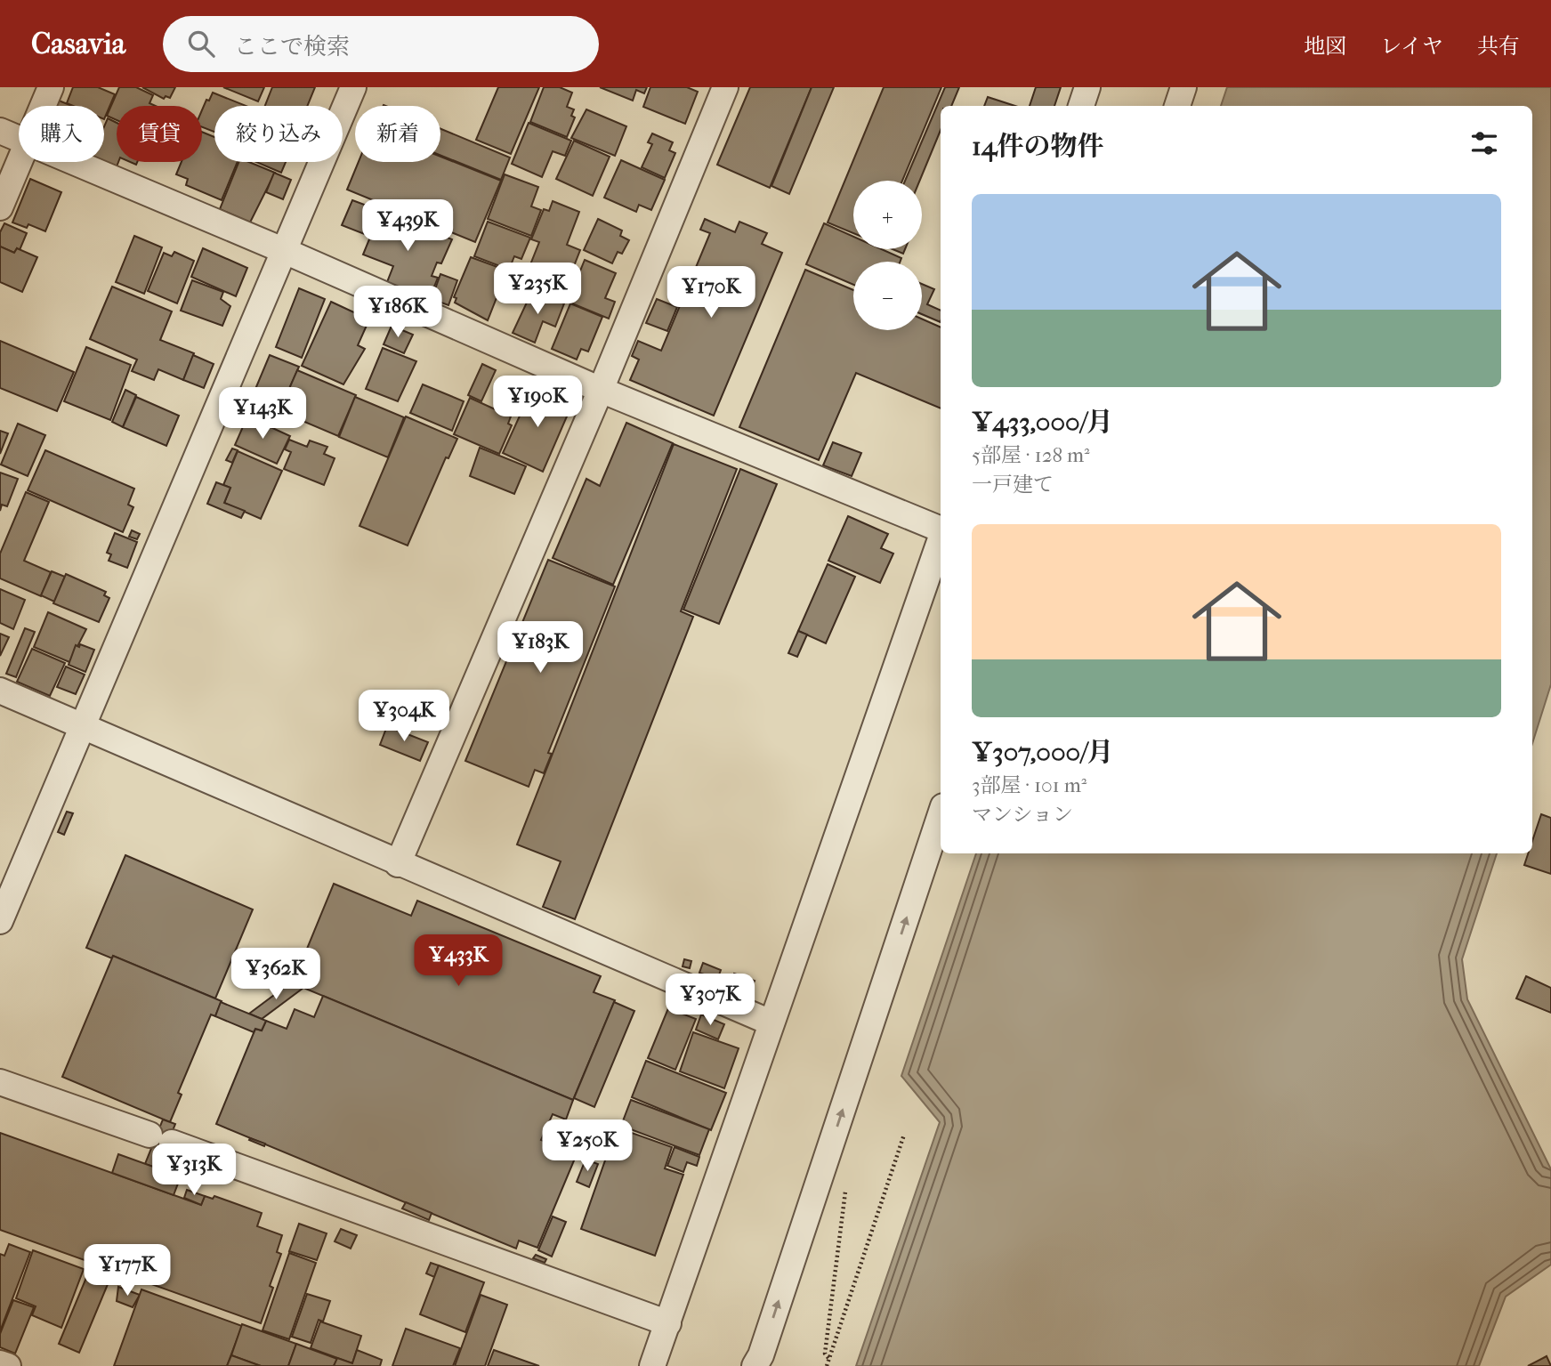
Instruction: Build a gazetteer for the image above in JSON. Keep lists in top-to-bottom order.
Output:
{
  "page": {
    "header": "Casavia",
    "search": "ここで検索",
    "nav": ["地図", "レイヤ", "共有"],
    "chip": [
      "購入",
      "賃貸",
      "絞り込み",
      "新着"
    ],
    "heading": "14件の物件",
    "map_buttons": ["+", "−"],
    "list": [
      {
        "name": "¥433,000/月",
        "note": "5部屋 · 128 m² · 一戸建て"
      },
      {
        "name": "¥307,000/月",
        "note": "3部屋 · 101 m² · マンション"
      }
    ],
    "price": [
      "¥439K",
      "¥235K",
      "¥170K",
      "¥186K",
      "¥190K",
      "¥143K",
      "¥183K",
      "¥304K",
      "¥433K",
      "¥362K",
      "¥307K",
      "¥250K",
      "¥313K",
      "¥177K"
    ]
  }
}
